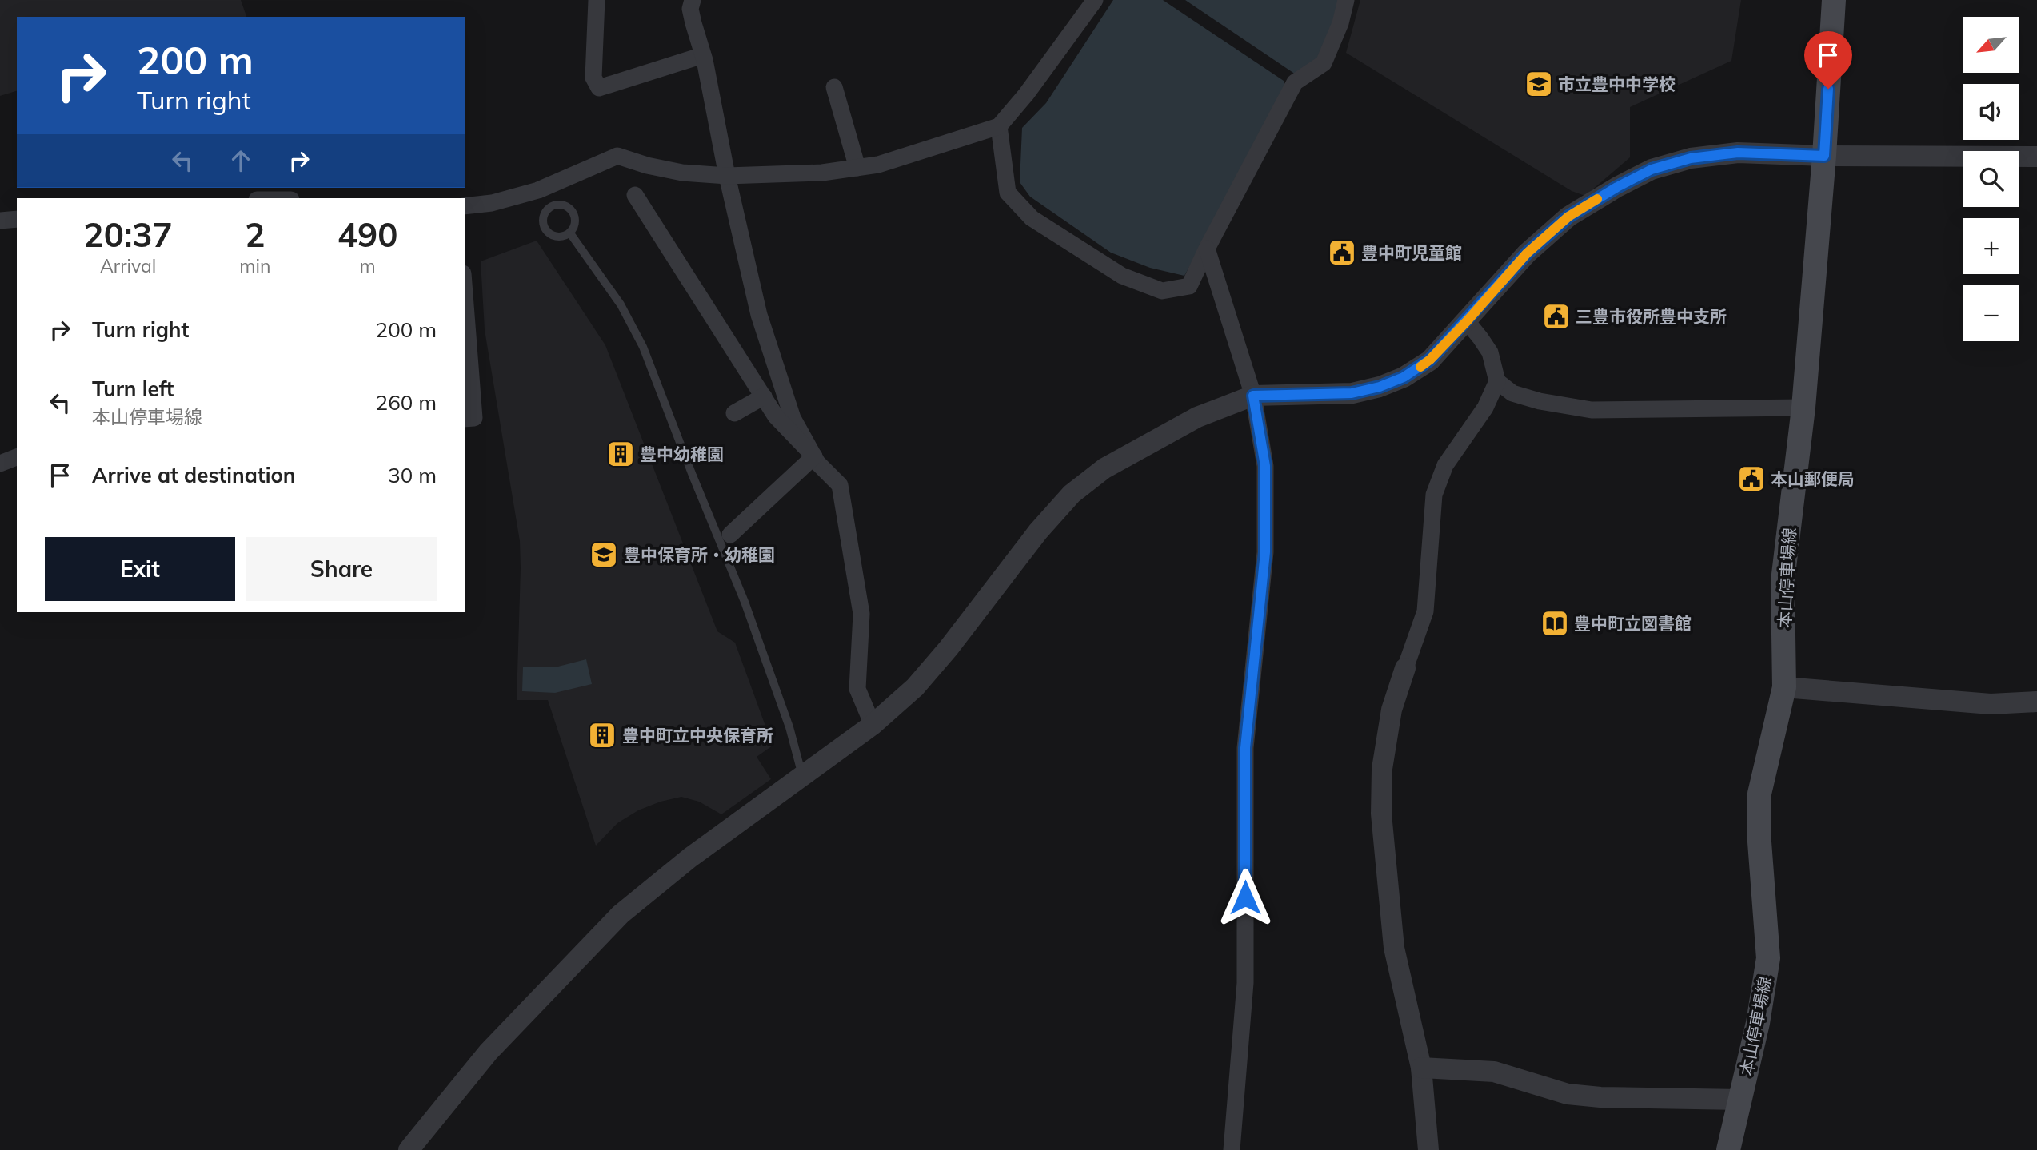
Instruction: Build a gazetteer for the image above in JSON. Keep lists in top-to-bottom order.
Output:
{
  "streets": {
    "main road": ["本山停車場線"]
  },
  "places": {
    "school or university": ["市立豊中中学校", "豊中保育所・幼稚園"],
    "public building": ["豊中町児童館", "三豊市役所豊中支所", "本山郵便局"],
    "building": ["豊中幼稚園", "豊中町立中央保育所"],
    "library": ["豊中町立図書館"]
  },
  "north": "bottom left",
  "page": {
    "map_buttons": ["+", "−"],
    "turn": ["200 m", "Turn right"],
    "eta": [
      "20:37",
      "Arrival",
      "2",
      "min",
      "490",
      "m"
    ],
    "list": [
      {
        "name": "Turn right",
        "value": "200 m"
      },
      {
        "name": "Turn left",
        "note": "本山停車場線",
        "value": "260 m"
      },
      {
        "name": "Arrive at destination",
        "value": "30 m"
      }
    ],
    "buttons": ["Exit", "Share"]
  }
}
